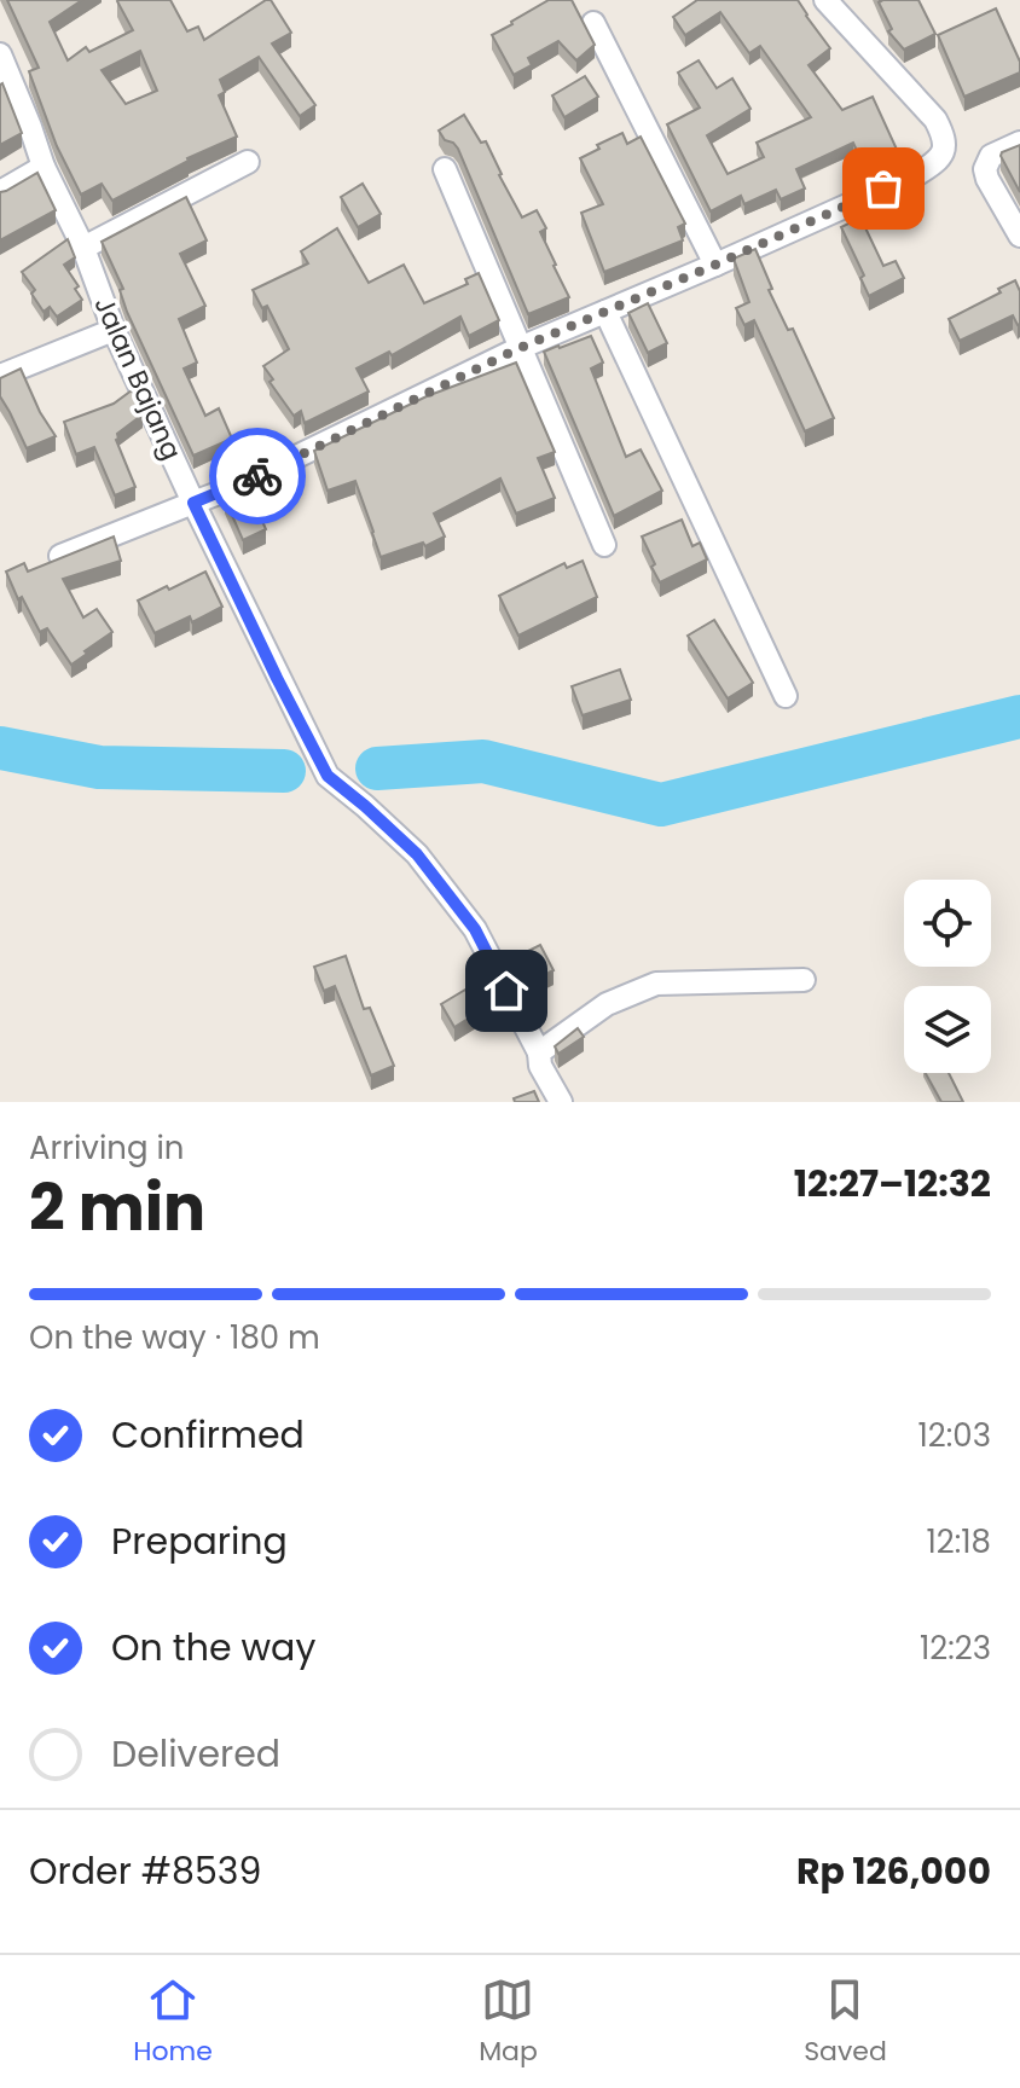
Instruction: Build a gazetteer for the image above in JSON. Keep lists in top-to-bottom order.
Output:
{
  "streets": {
    "street": ["Jalan Bajang"]
  },
  "page": {
    "heading": ["2 min", "Arriving in", "12:27–12:32"],
    "panel": ["Order #8539", "Rp 126,000"],
    "bar": "On the way · 180 m",
    "list": [
      ["Confirmed", "12:03"],
      ["Preparing", "12:18"],
      ["On the way", "12:23"],
      "Delivered"
    ],
    "tabs": ["Home", "Map", "Saved"]
  }
}
